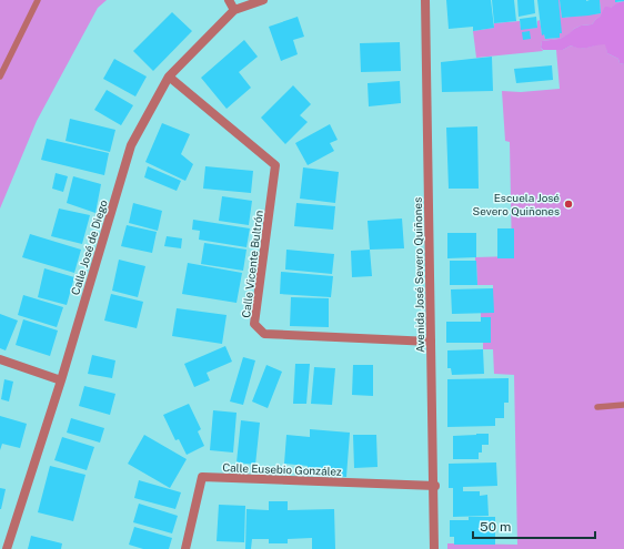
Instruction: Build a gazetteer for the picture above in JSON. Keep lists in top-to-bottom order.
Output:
{
  "streets": {
    "street": [
      "Calle José de Diego",
      "Calle Vicente Bultrón",
      "Avenida José Severo Quiñones",
      "Calle Eusebio González"
    ]
  },
  "crossings": [
    ["Calle José de Diego", "Calle Vicente Bultrón"],
    ["Calle Vicente Bultrón", "Avenida José Severo Quiñones"],
    ["Avenida José Severo Quiñones", "Calle Eusebio González"]
  ],
  "places": ["Escuela José Severo Quiñones"],
  "scale_bar": "50 m"
}
